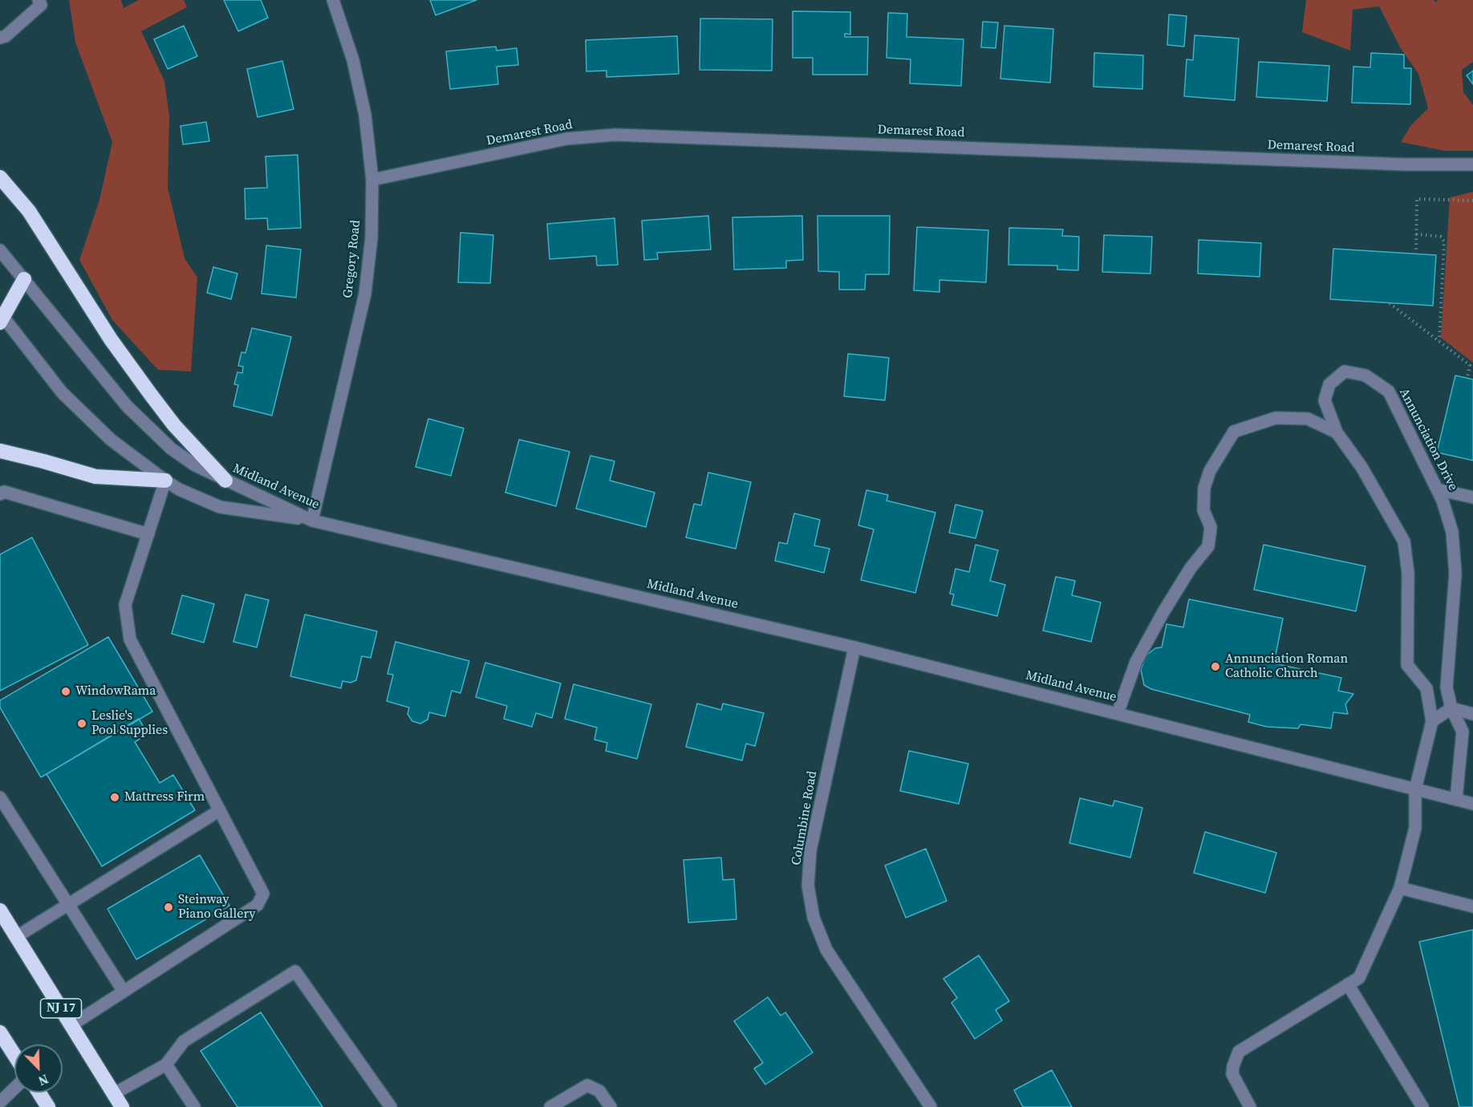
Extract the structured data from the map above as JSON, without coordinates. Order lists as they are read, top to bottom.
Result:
{
  "streets": {
    "highway": ["NJ 17"],
    "street": [
      "Demarest Road",
      "Gregory Road",
      "Annunciation Drive",
      "Midland Avenue",
      "Columbine Road"
    ]
  },
  "crossings": [
    ["Demarest Road", "Gregory Road"],
    ["Gregory Road", "Midland Avenue"],
    ["Annunciation Drive", "Midland Avenue"],
    ["Midland Avenue", "Columbine Road"]
  ],
  "places": [
    "Annunciation Roman Catholic Church",
    "WindowRama",
    "Leslie's Pool Supplies",
    "Mattress Firm",
    "Steinway Piano Gallery"
  ],
  "north": "bottom right"
}
